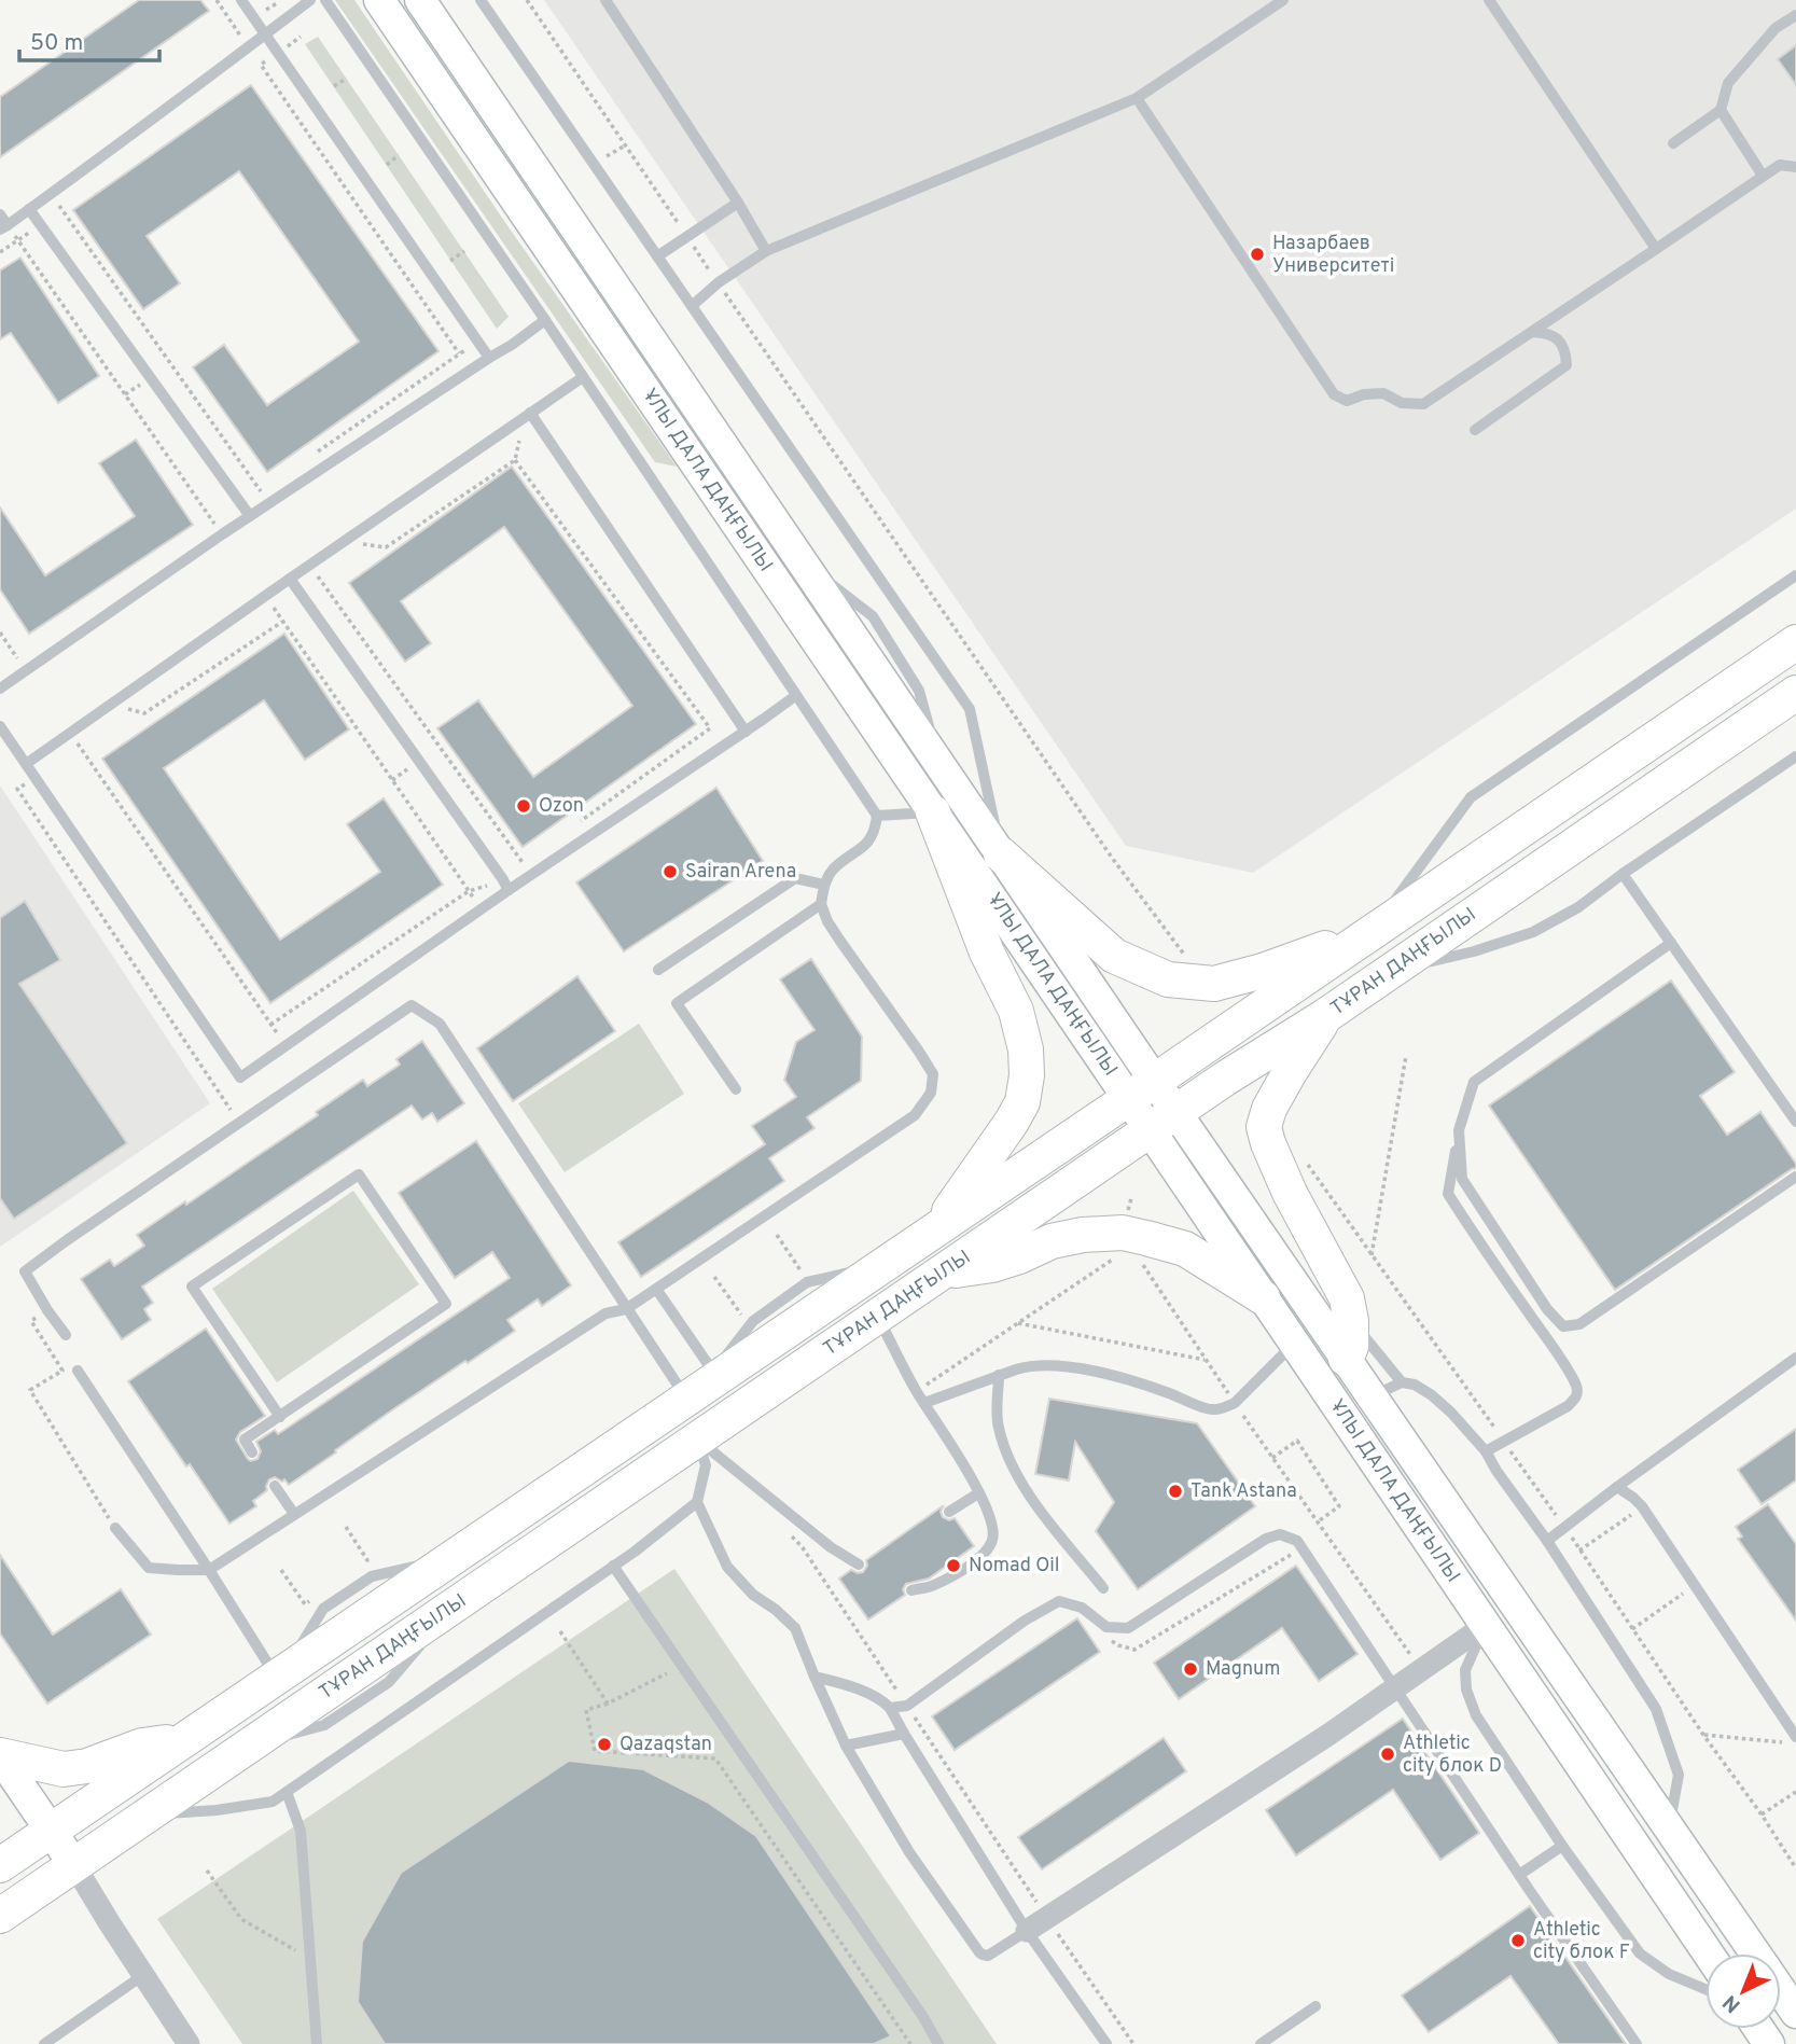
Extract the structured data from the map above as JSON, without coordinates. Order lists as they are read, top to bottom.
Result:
{
  "streets": {
    "main road": ["ҰЛЫ ДАЛА ДАҢҒЫЛЫ", "ТҰРАН ДАҢҒЫЛЫ"]
  },
  "crossings": [
    ["ҰЛЫ ДАЛА ДАҢҒЫЛЫ", "ТҰРАН ДАҢҒЫЛЫ"]
  ],
  "places": [
    "Назарбаев Университеті",
    "Ozon",
    "Sairan Arena",
    "Tank Astana",
    "Nomad Oil",
    "Magnum",
    "Qazaqstan",
    "Athletic city блок D",
    "Athletic city блок F"
  ],
  "scale_bar": "50 m",
  "north": "bottom left"
}
